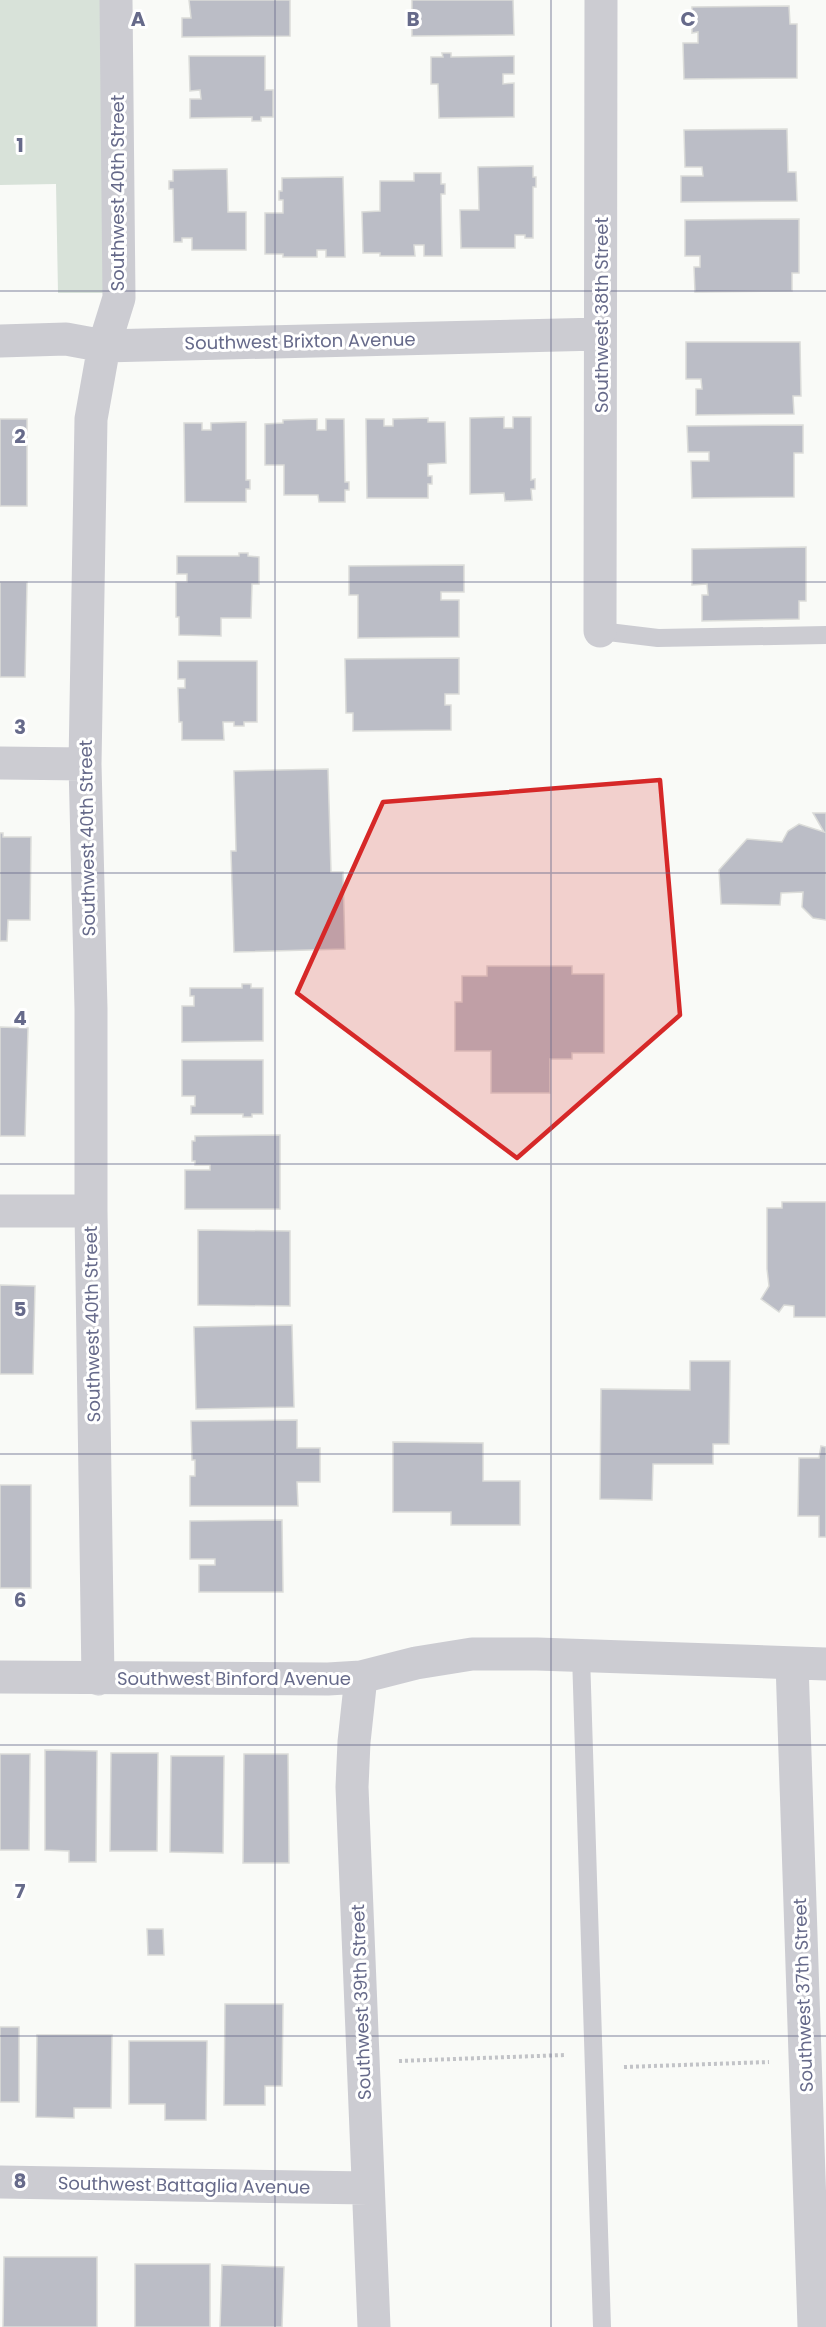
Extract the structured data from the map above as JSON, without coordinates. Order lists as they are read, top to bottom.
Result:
{
  "streets": {
    "street": [
      "Southwest 40th Street",
      "Southwest 38th Street",
      "Southwest Brixton Avenue",
      "Southwest Binford Avenue",
      "Southwest 37th Street",
      "Southwest 39th Street",
      "Southwest Battaglia Avenue"
    ]
  },
  "crossings": [
    ["Southwest 40th Street", "Southwest Brixton Avenue"],
    ["Southwest 40th Street", "Southwest Binford Avenue"],
    ["Southwest 38th Street", "Southwest Brixton Avenue"],
    ["Southwest Binford Avenue", "Southwest 37th Street"],
    ["Southwest Binford Avenue", "Southwest 39th Street"],
    ["Southwest 39th Street", "Southwest Battaglia Avenue"]
  ],
  "grid": {
    "columns": ["A", "B", "C"],
    "rows": [
      "1",
      "2",
      "3",
      "4",
      "5",
      "6",
      "7",
      "8"
    ]
  }
}
